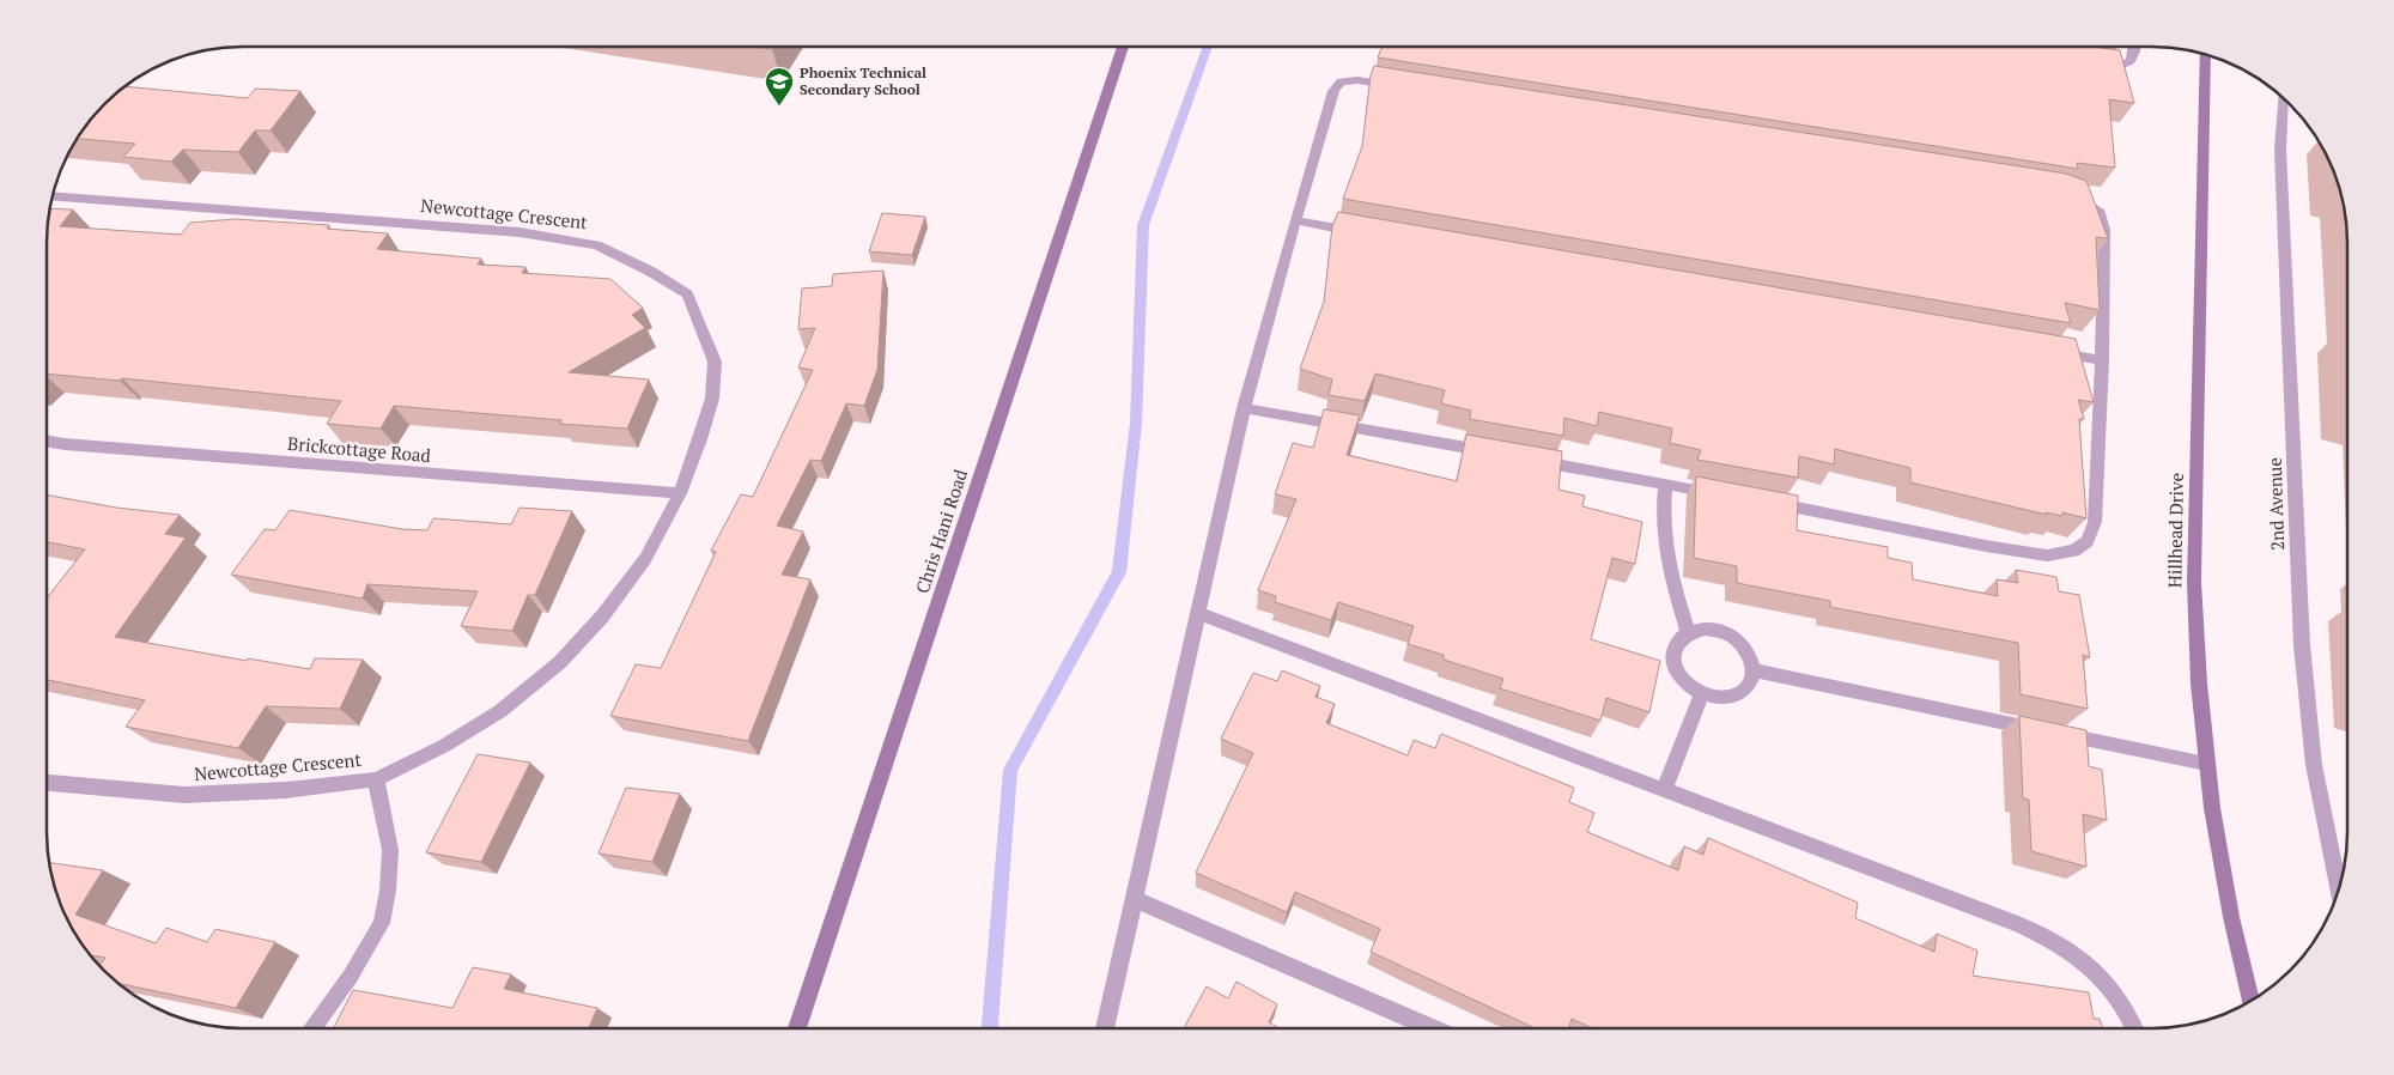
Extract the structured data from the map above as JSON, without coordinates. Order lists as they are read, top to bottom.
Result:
{
  "streets": {
    "street": [
      "Newcottage Crescent",
      "Brickcottage Road",
      "2nd Avenue",
      "Hillhead Drive",
      "Chris Hani Road"
    ]
  },
  "crossings": [
    ["Newcottage Crescent", "Brickcottage Road"]
  ],
  "places": {
    "school or university": ["Phoenix Technical Secondary School"]
  }
}
